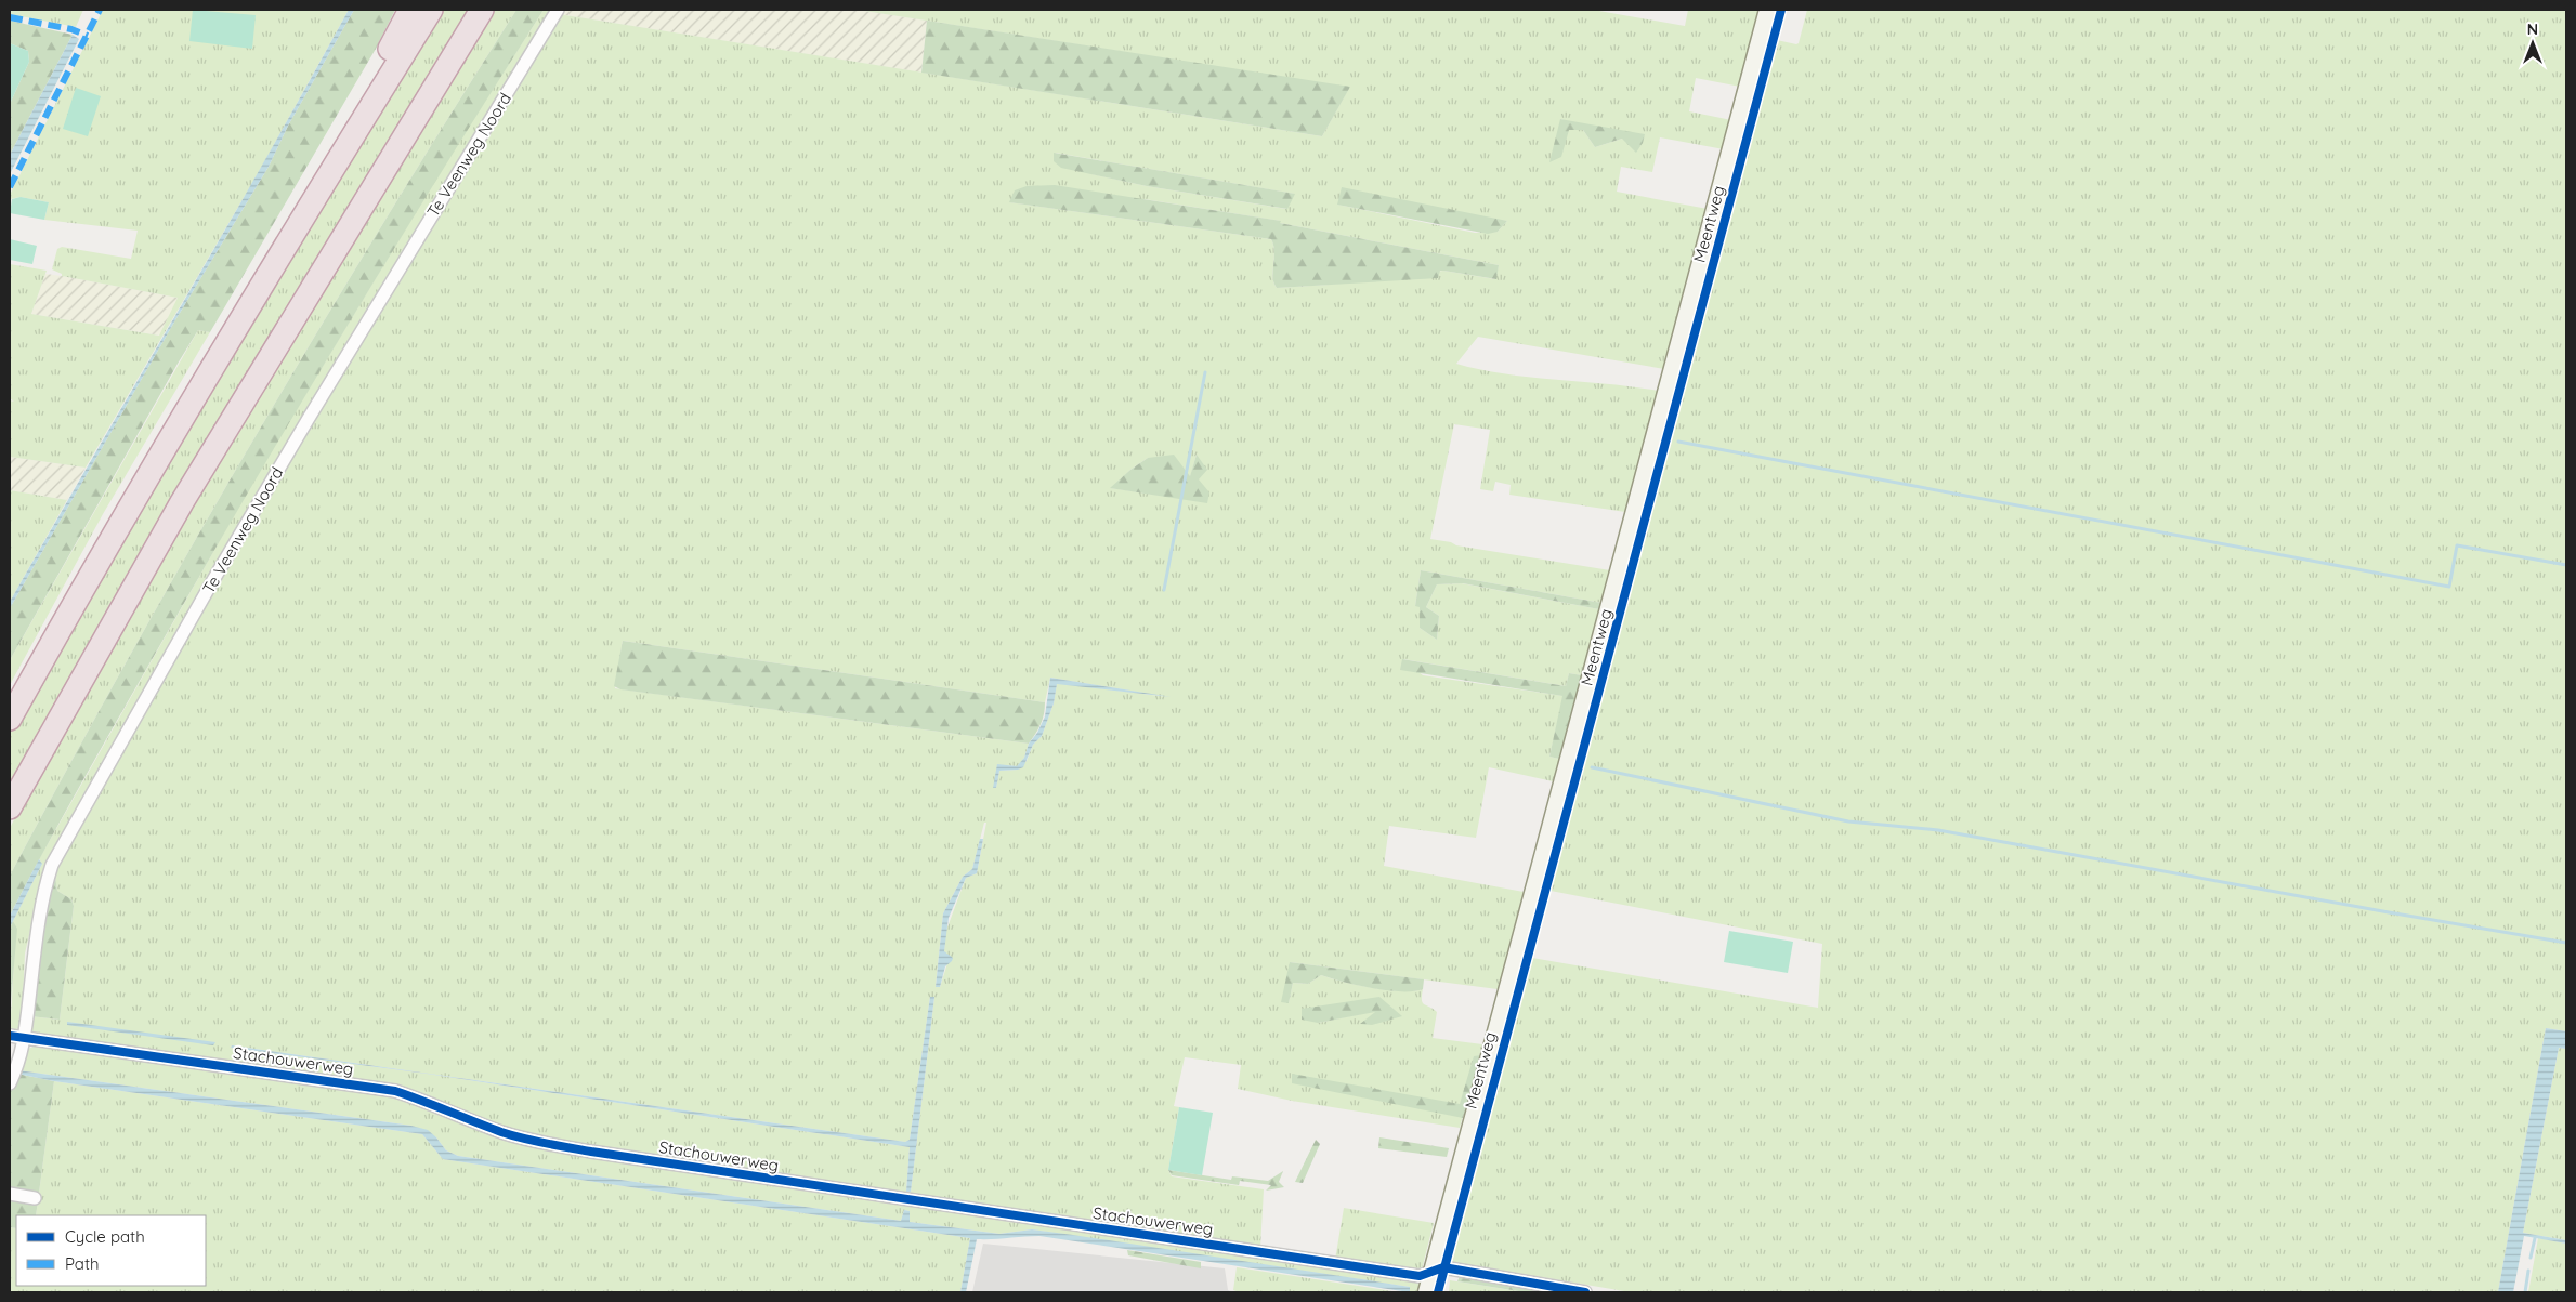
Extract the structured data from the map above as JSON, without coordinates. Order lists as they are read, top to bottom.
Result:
{
  "streets": {
    "street": ["Te Veenweg Noord", "Meentweg", "Stachouwerweg"]
  },
  "crossings": [
    ["Te Veenweg Noord", "Stachouwerweg"],
    ["Meentweg", "Stachouwerweg"]
  ],
  "legend": ["Cycle path", "Path"],
  "north": "top"
}
